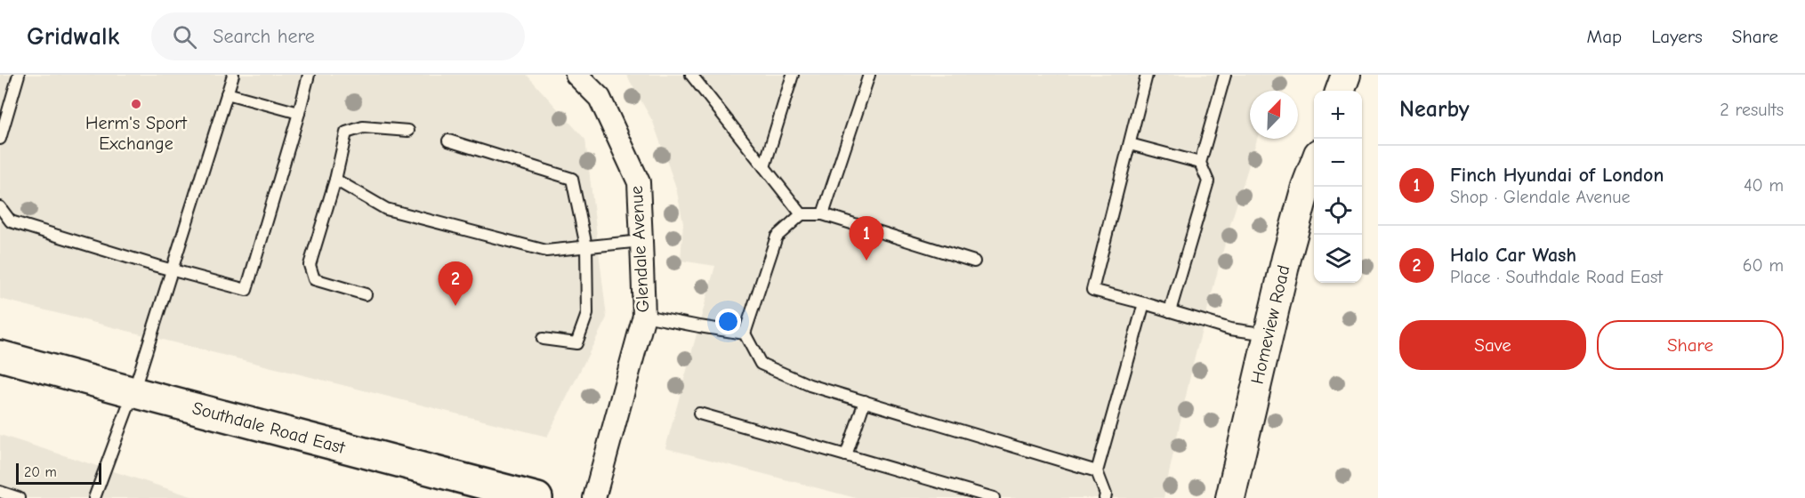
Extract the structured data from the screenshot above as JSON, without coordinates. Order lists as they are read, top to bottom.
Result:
{
  "streets": {
    "main road": ["Southdale Road East"],
    "street": ["Glendale Avenue", "Homeview Road"]
  },
  "places": ["Herm's Sport Exchange"],
  "scale_bar": "20 m",
  "north": "top right",
  "page": {
    "header": "Gridwalk",
    "search": "Search here",
    "nav": ["Map", "Layers", "Share"],
    "heading": ["Nearby", "2 results"],
    "map_buttons": ["+", "−"],
    "list": [
      {
        "mark": "1",
        "name": "Finch Hyundai of London",
        "note": "Shop · Glendale Avenue",
        "value": "40 m"
      },
      {
        "mark": "2",
        "name": "Halo Car Wash",
        "note": "Place · Southdale Road East",
        "value": "60 m"
      }
    ],
    "pins": ["1", "2"],
    "buttons": ["Save", "Share"],
    "scale": "20 m"
  }
}
